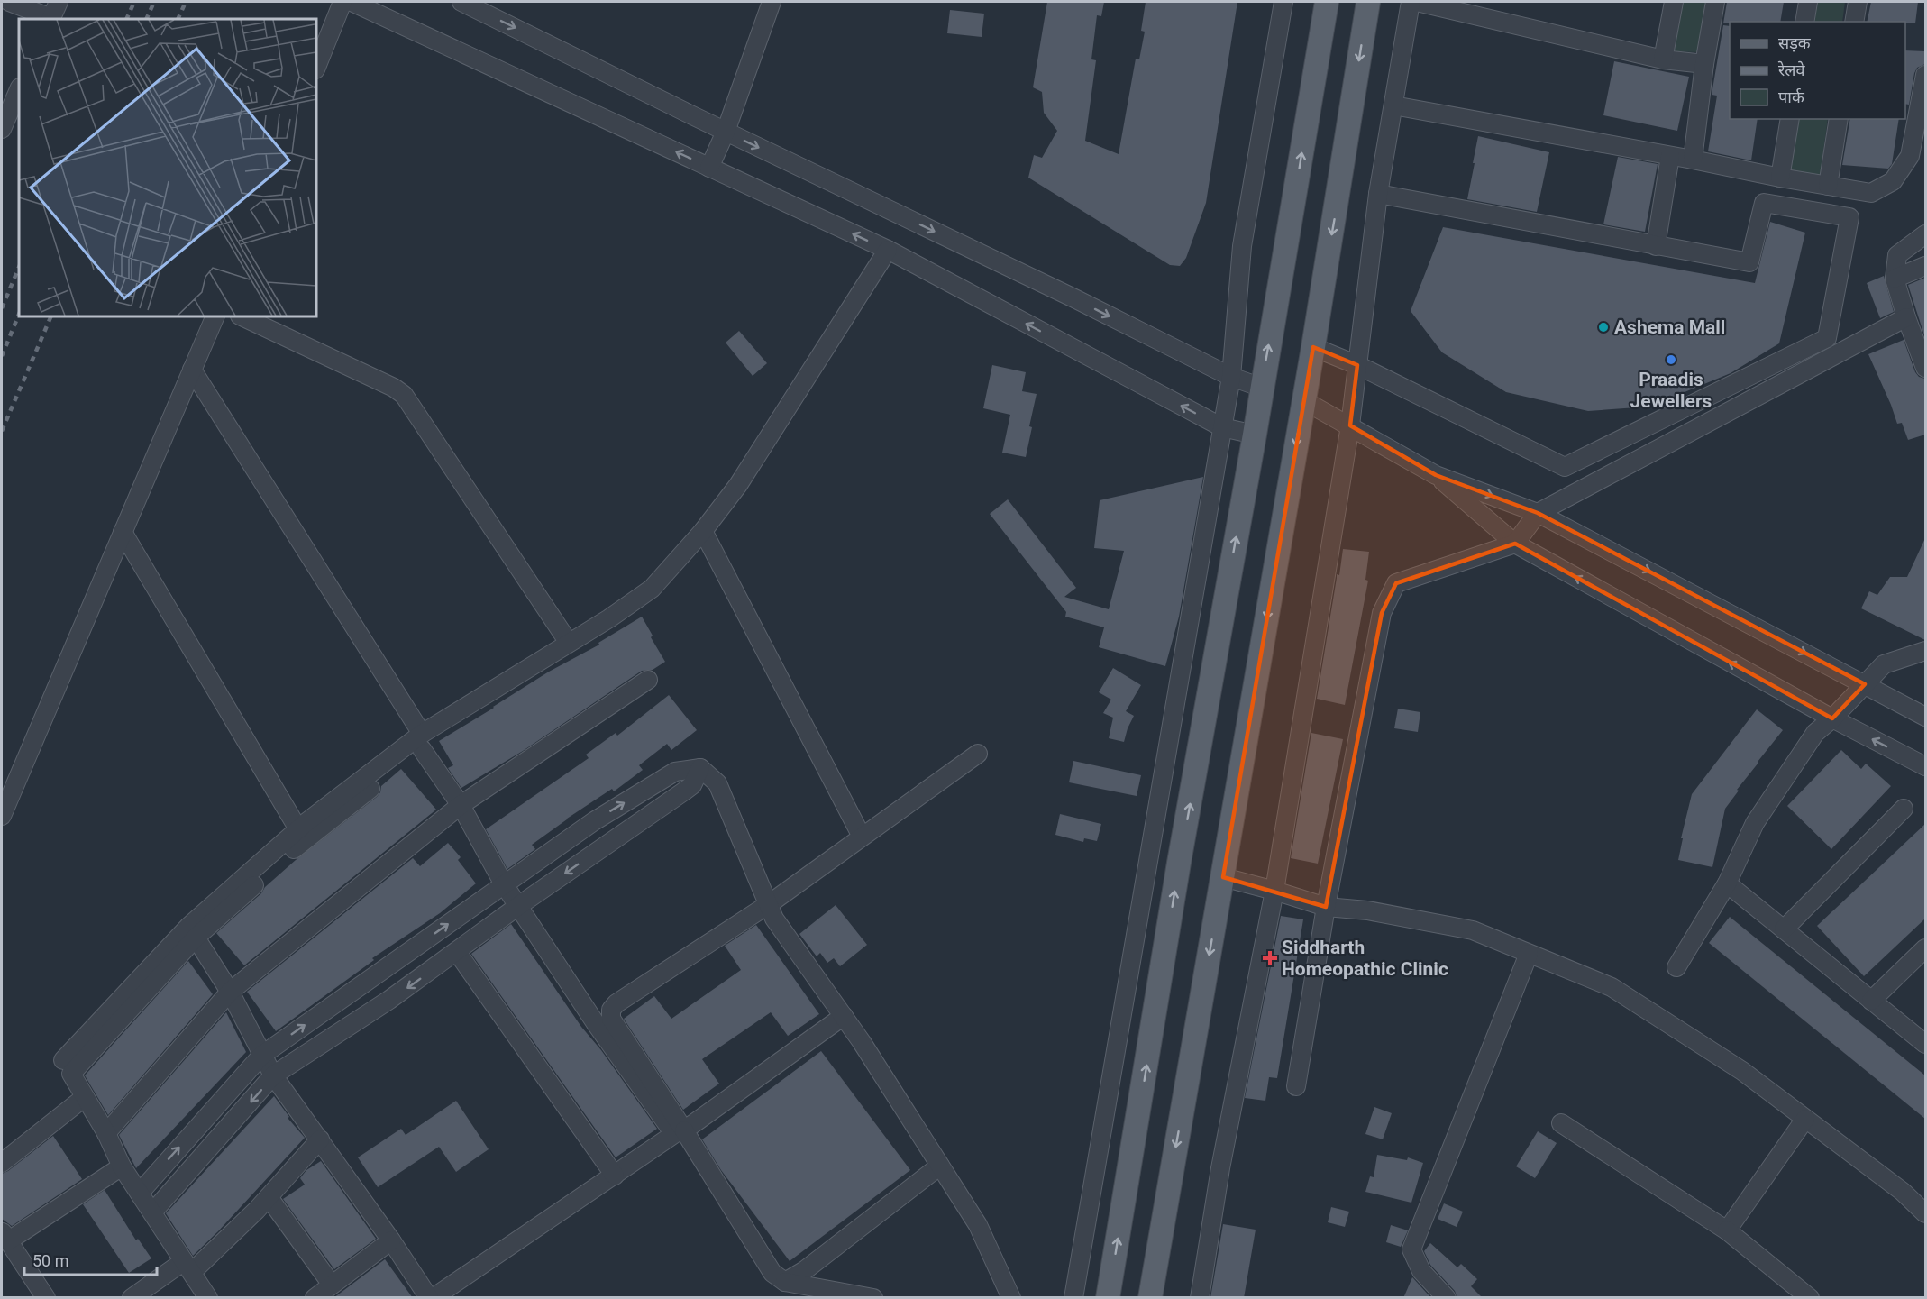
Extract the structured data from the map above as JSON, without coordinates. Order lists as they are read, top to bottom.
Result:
{
  "places": {
    "other": ["Ashema Mall", "Praadis Jewellers"],
    "health": ["Siddharth Homeopathic Clinic"]
  },
  "legend": ["सड़क", "रेलवे", "पार्क"],
  "scale_bar": "50 m"
}
